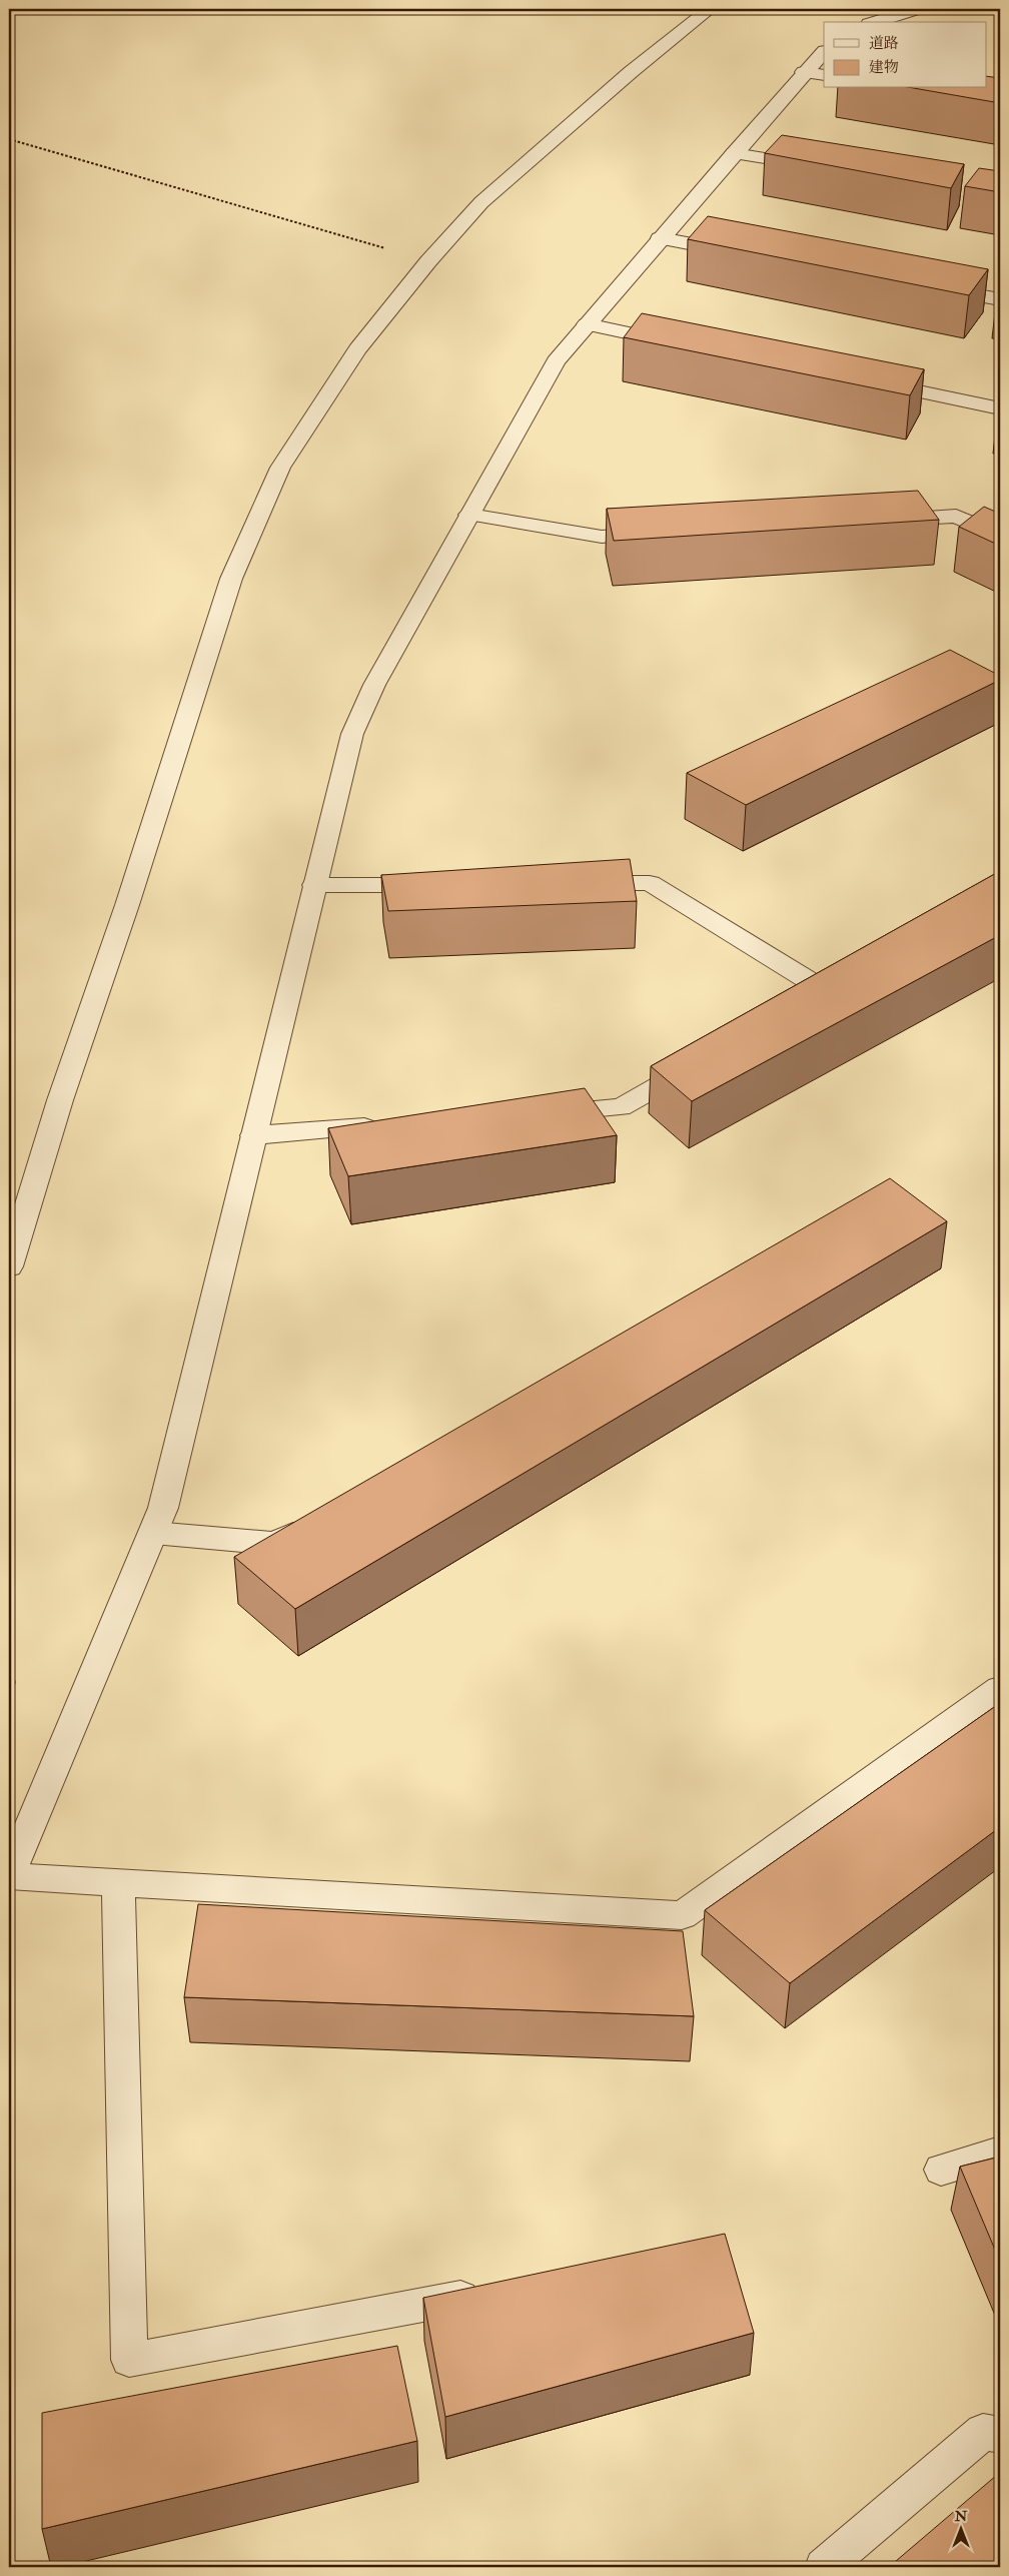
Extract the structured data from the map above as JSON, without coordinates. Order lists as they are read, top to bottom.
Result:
{
  "legend": ["道路", "建物"],
  "north": "top"
}
